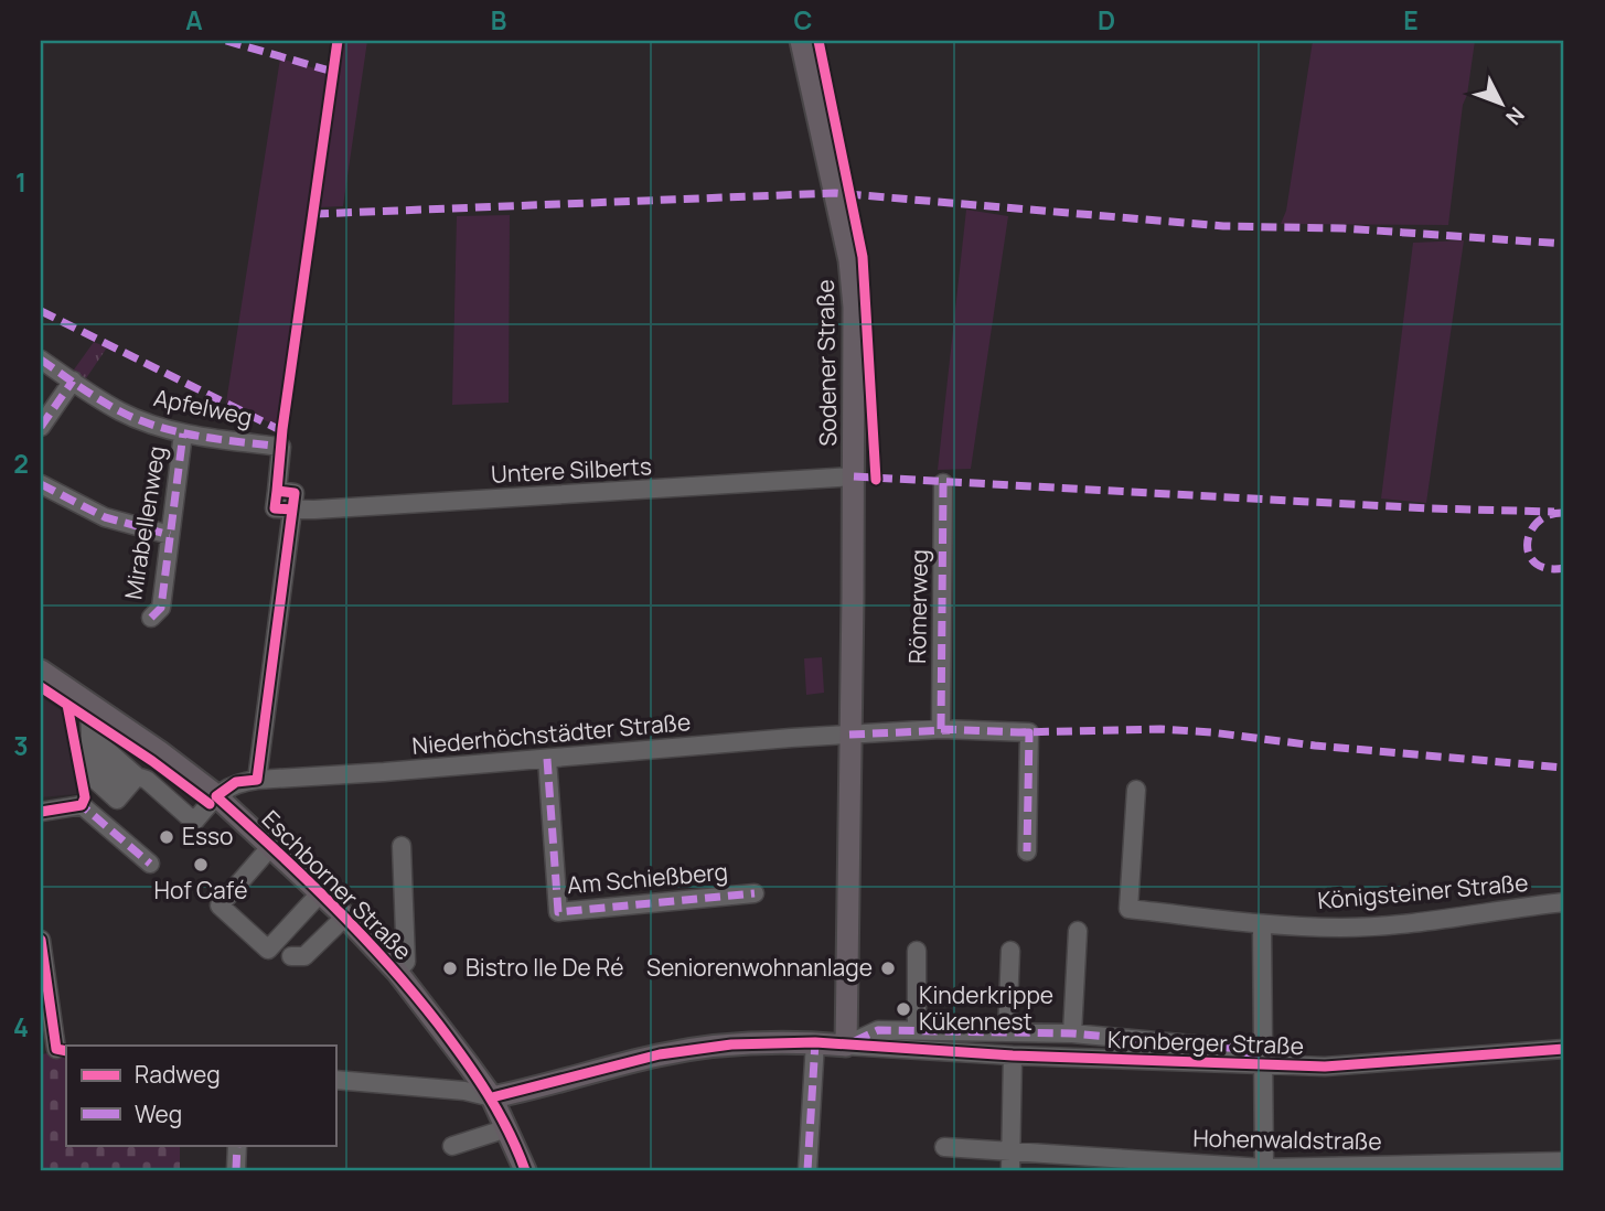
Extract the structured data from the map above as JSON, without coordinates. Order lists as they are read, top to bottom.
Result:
{
  "streets": {
    "main road": ["Sodener Straße", "Eschborner Straße"],
    "street": [
      "Apfelweg",
      "Untere Silberts",
      "Mirabellenweg",
      "Römerweg",
      "Niederhöchstädter Straße",
      "Am Schießberg",
      "Königsteiner Straße",
      "Kronberger Straße",
      "Hohenwaldstraße"
    ]
  },
  "crossings": [
    ["Sodener Straße", "Untere Silberts"],
    ["Sodener Straße", "Niederhöchstädter Straße"],
    ["Sodener Straße", "Kronberger Straße"],
    ["Apfelweg", "Untere Silberts"],
    ["Apfelweg", "Mirabellenweg"],
    ["Römerweg", "Niederhöchstädter Straße"],
    ["Niederhöchstädter Straße", "Am Schießberg"],
    ["Niederhöchstädter Straße", "Eschborner Straße"],
    ["Königsteiner Straße", "Kronberger Straße"]
  ],
  "places": [
    "Esso",
    "Hof Café",
    "Bistro Ile De Ré",
    "Seniorenwohnanlage",
    "Kinderkrippe Kükennest"
  ],
  "legend": ["Radweg", "Weg"],
  "north": "bottom right",
  "grid": {
    "columns": [
      "A",
      "B",
      "C",
      "D",
      "E"
    ],
    "rows": [
      "1",
      "2",
      "3",
      "4"
    ]
  }
}
